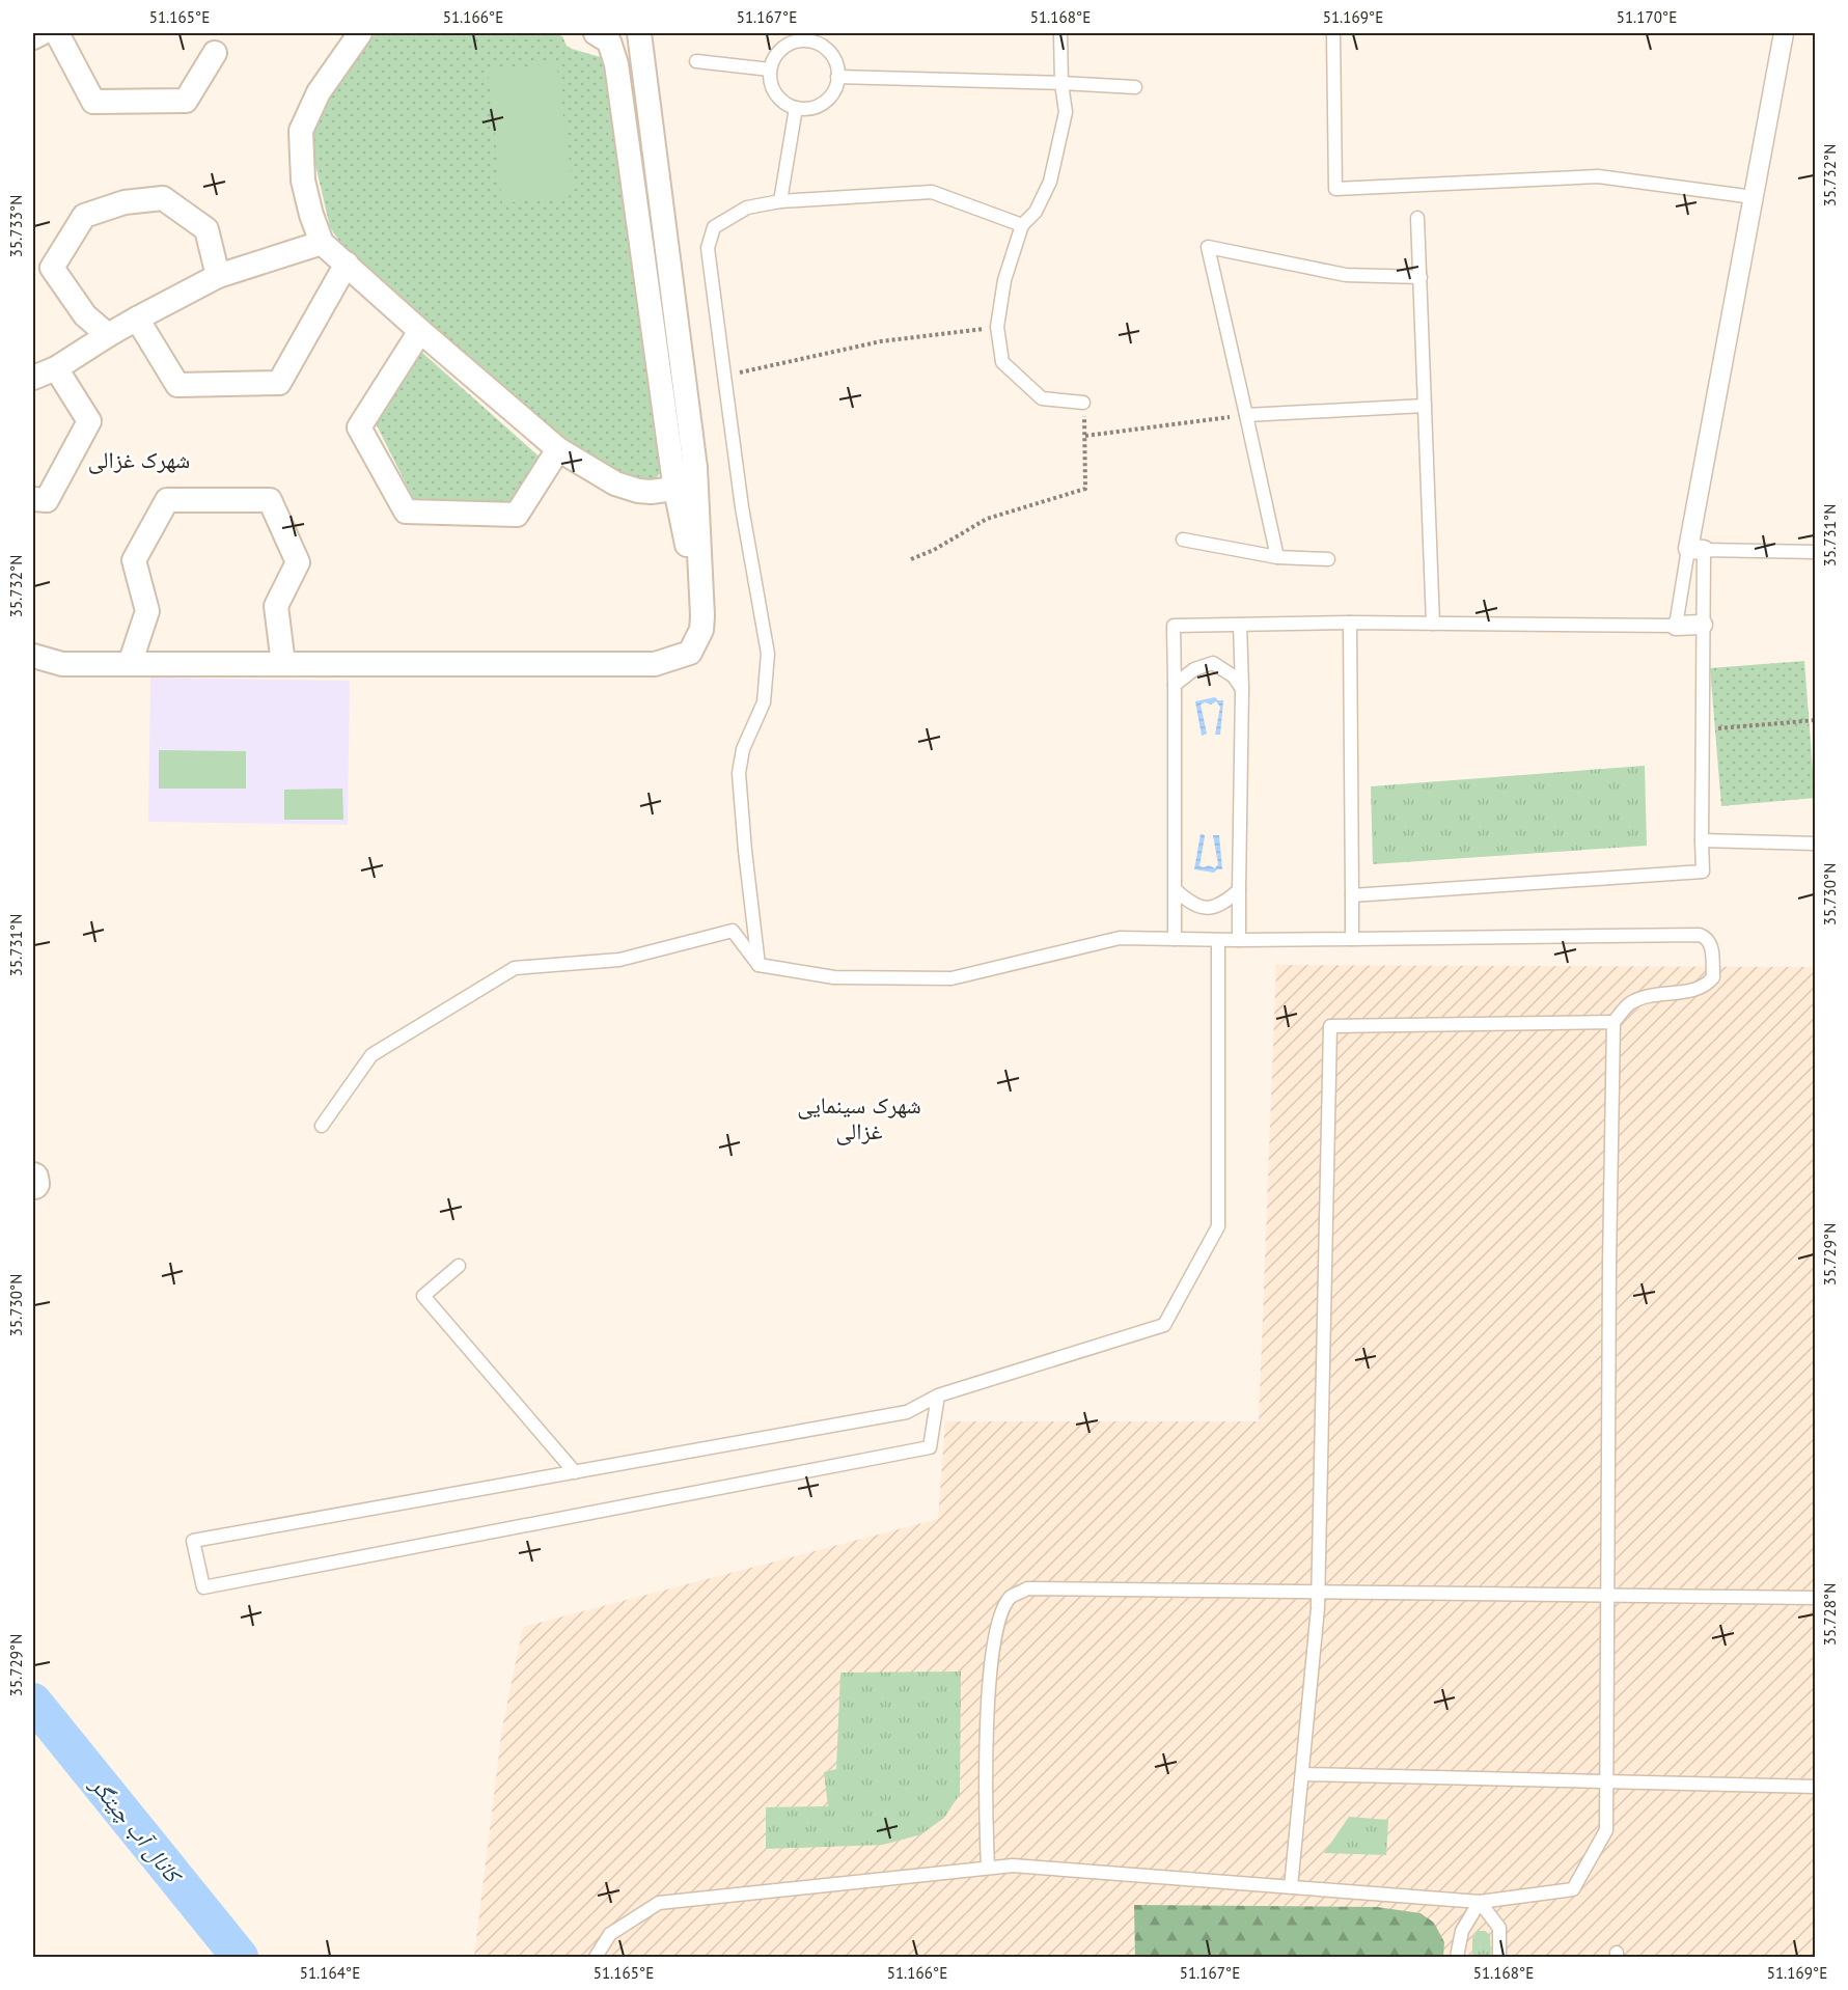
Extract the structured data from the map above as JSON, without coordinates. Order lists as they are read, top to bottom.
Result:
{
  "districts": ["شهرک غزالی", "شهرک سینمایی غزالی"],
  "water": ["کانال آب چیتگر"],
  "coordinates": [
    "51.165°E",
    "51.166°E",
    "51.167°E",
    "51.168°E",
    "51.169°E",
    "51.170°E",
    "35.732°N",
    "35.733°N",
    "35.731°N",
    "35.730°N",
    "35.729°N",
    "35.728°N",
    "51.164°E"
  ]
}
